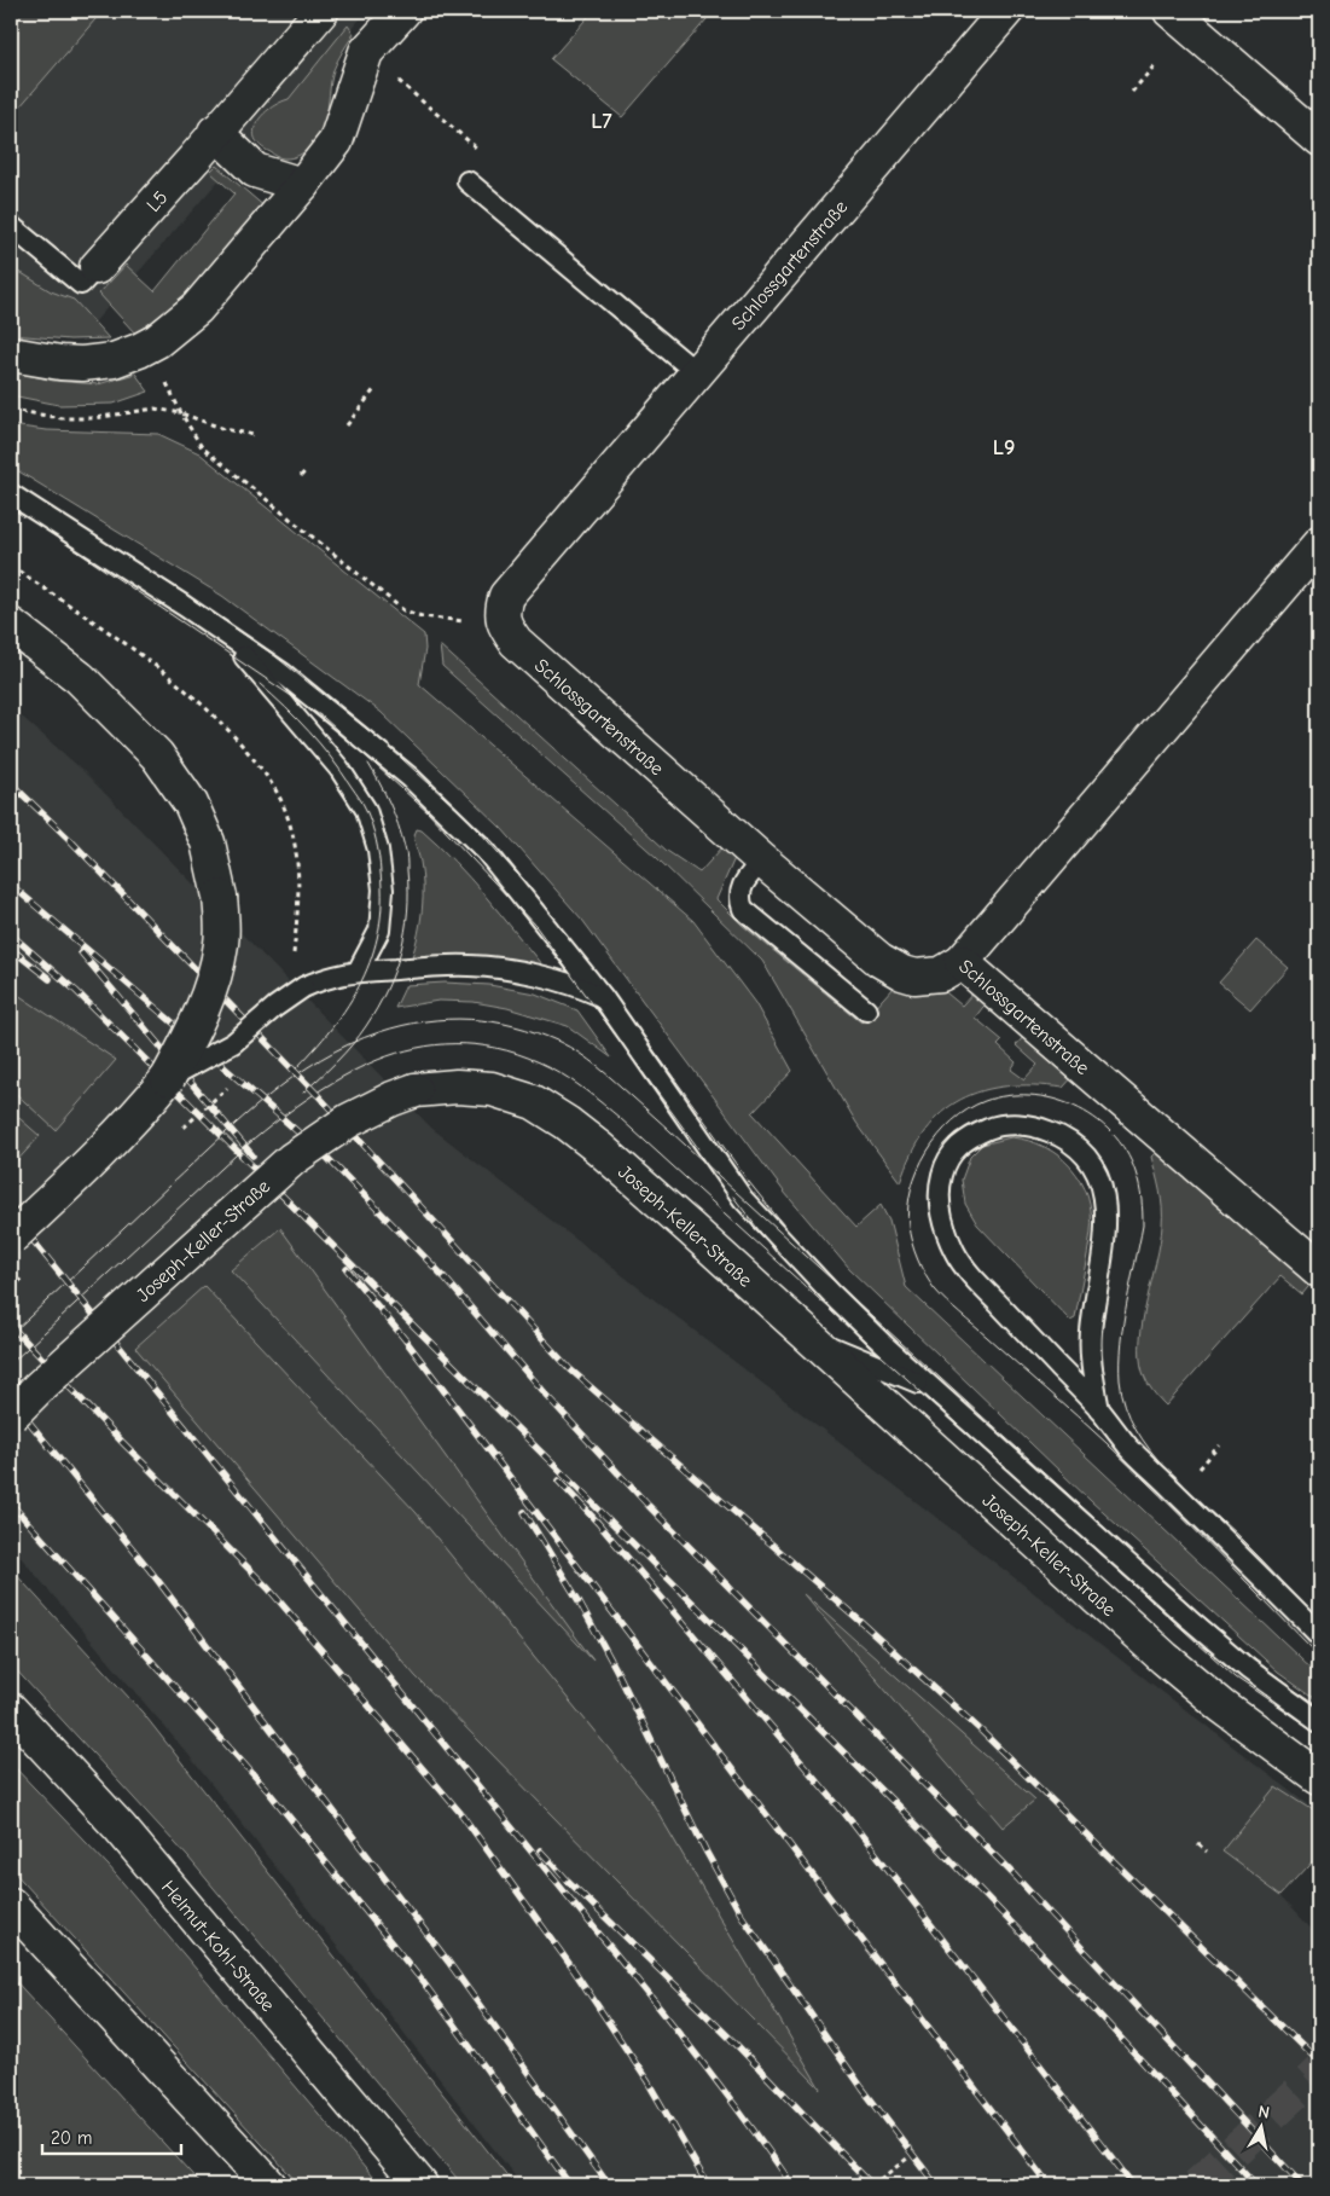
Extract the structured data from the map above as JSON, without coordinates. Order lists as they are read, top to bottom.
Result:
{
  "streets": {
    "main road": [
      "L5",
      "Schlossgartenstraße",
      "Joseph-Keller-Straße",
      "Helmut-Kohl-Straße"
    ]
  },
  "districts": ["L7", "L9"],
  "scale_bar": "20 m",
  "north": "top"
}
